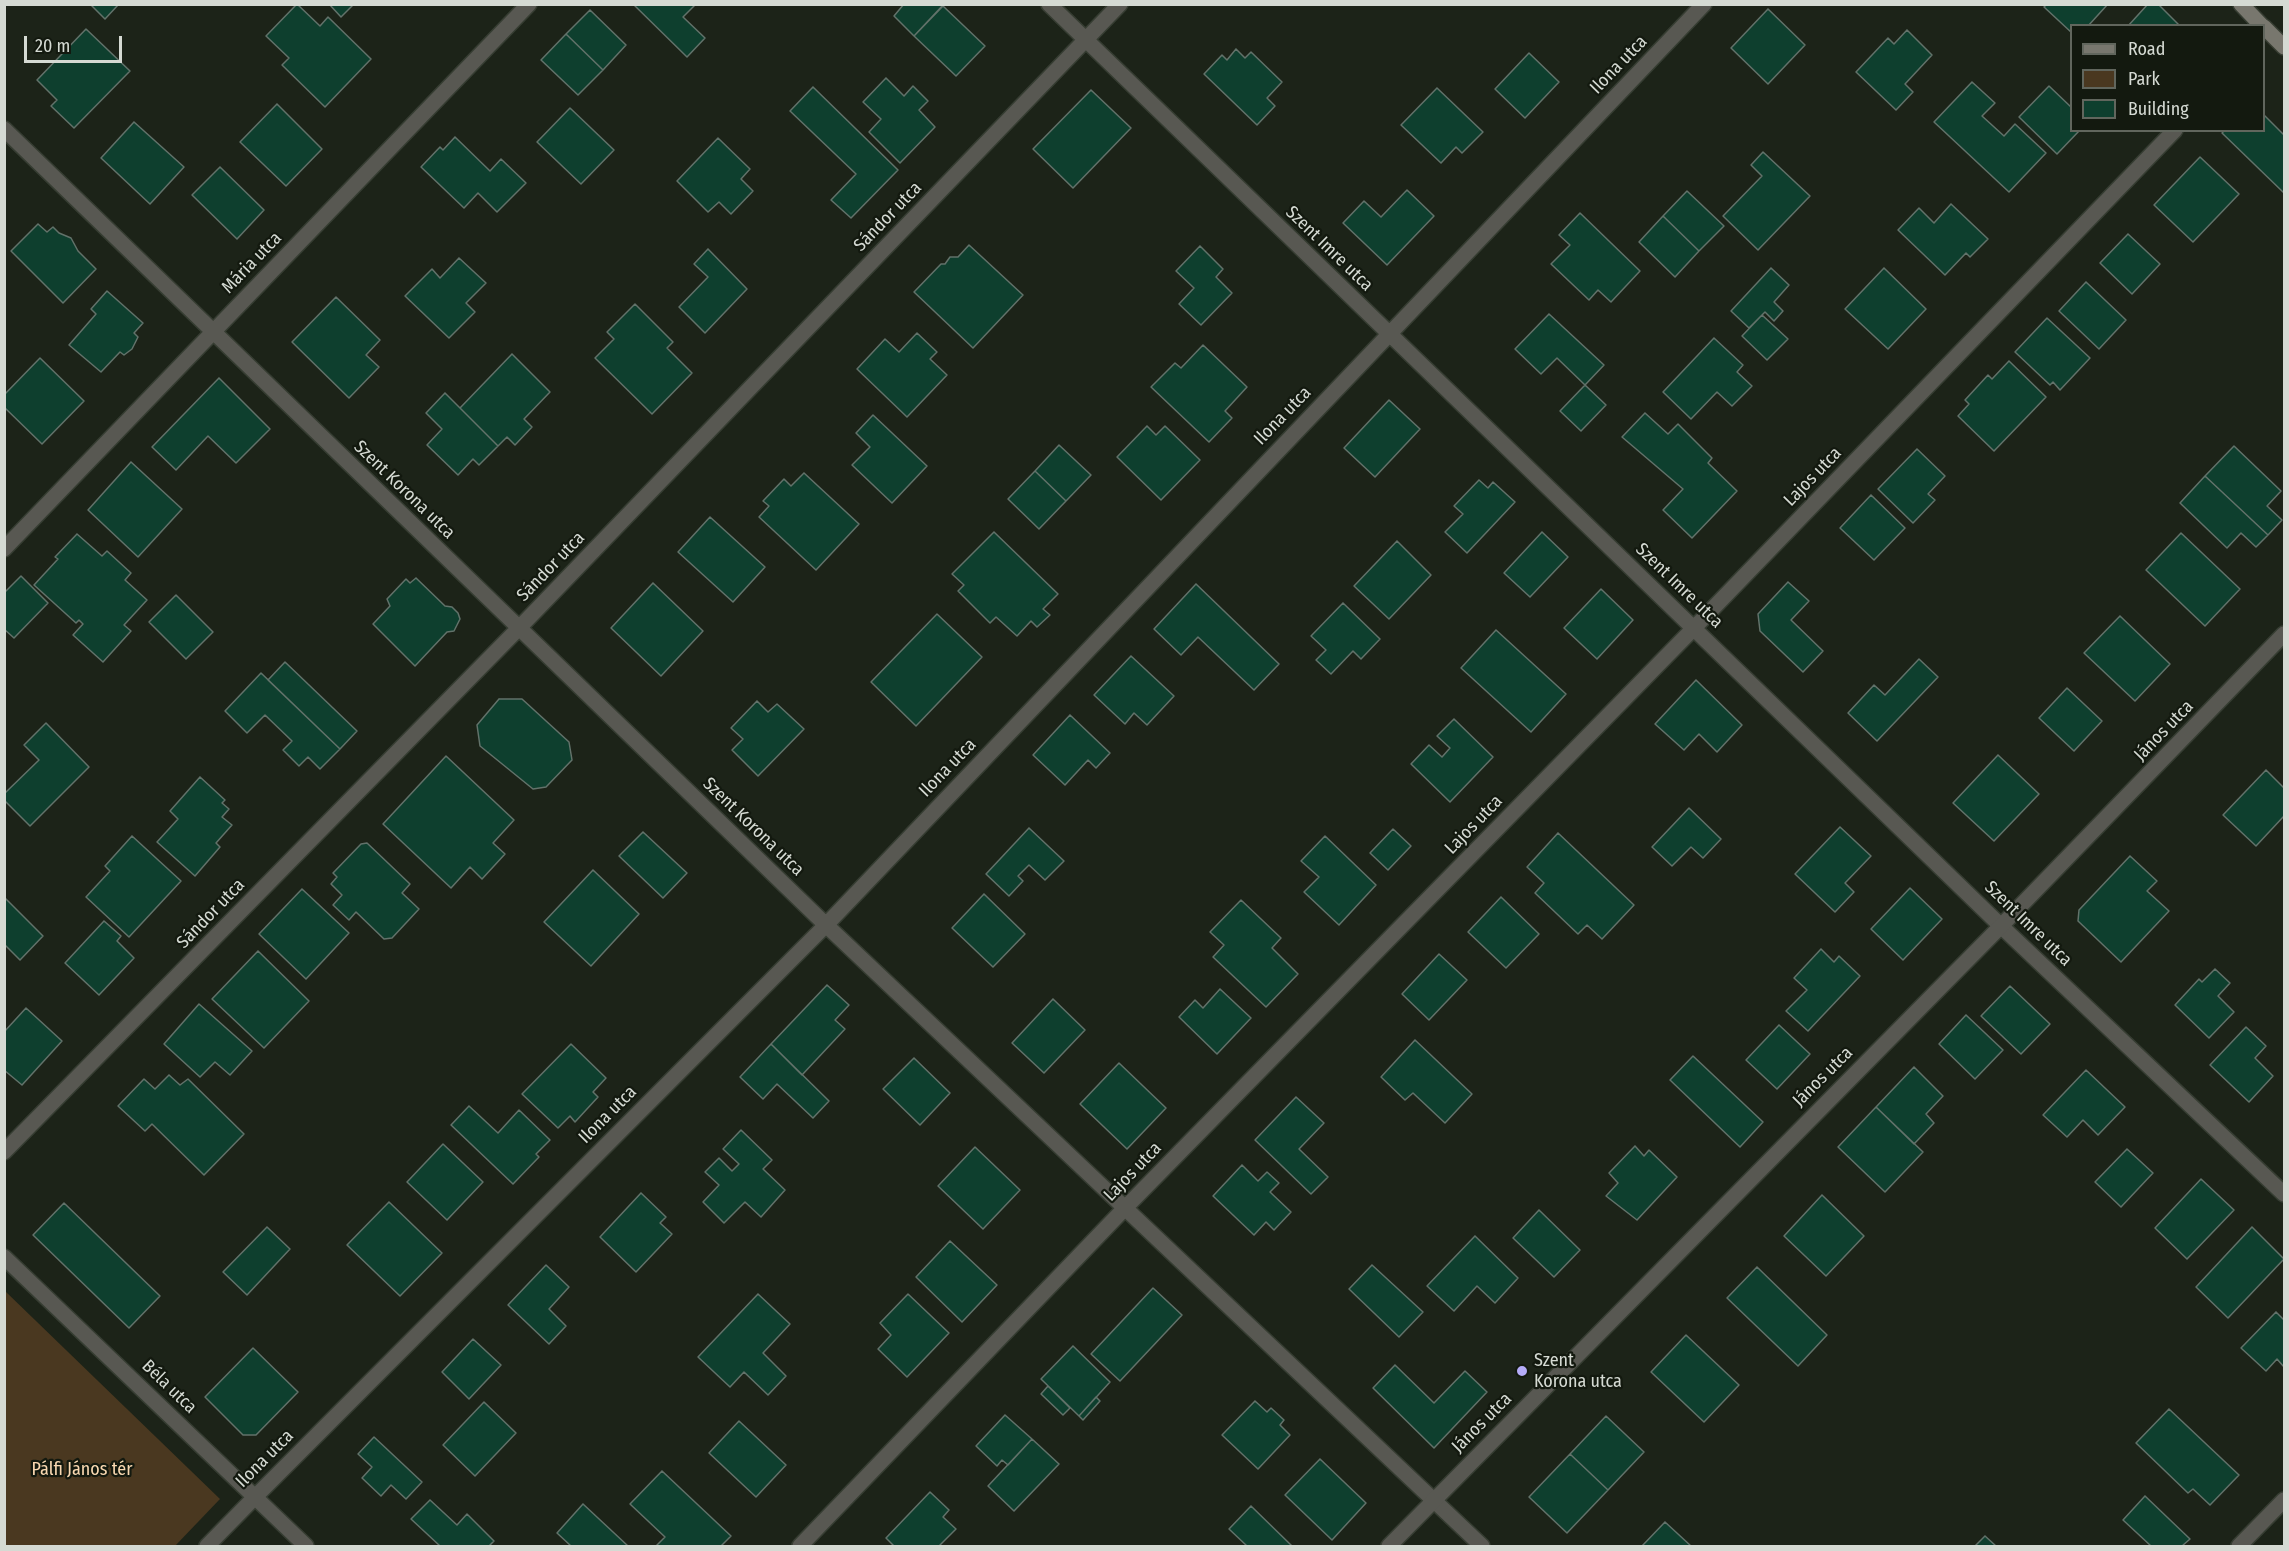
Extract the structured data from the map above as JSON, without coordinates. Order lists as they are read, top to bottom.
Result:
{
  "streets": {
    "street": [
      "Ilona utca",
      "Sándor utca",
      "Szent Imre utca",
      "Mária utca",
      "Lajos utca",
      "Szent Korona utca",
      "János utca",
      "Béla utca"
    ]
  },
  "crossings": [
    ["Ilona utca", "Szent Imre utca"],
    ["Ilona utca", "Szent Korona utca"],
    ["Ilona utca", "Béla utca"],
    ["Sándor utca", "Szent Imre utca"],
    ["Sándor utca", "Szent Korona utca"],
    ["Szent Imre utca", "Lajos utca"],
    ["Szent Imre utca", "János utca"],
    ["Mária utca", "Szent Korona utca"],
    ["Lajos utca", "Szent Korona utca"],
    ["Szent Korona utca", "János utca"]
  ],
  "parks": ["Pálfi János tér"],
  "places": ["Szent Korona utca"],
  "legend": ["Road", "Park", "Building"],
  "scale_bar": "20 m"
}
